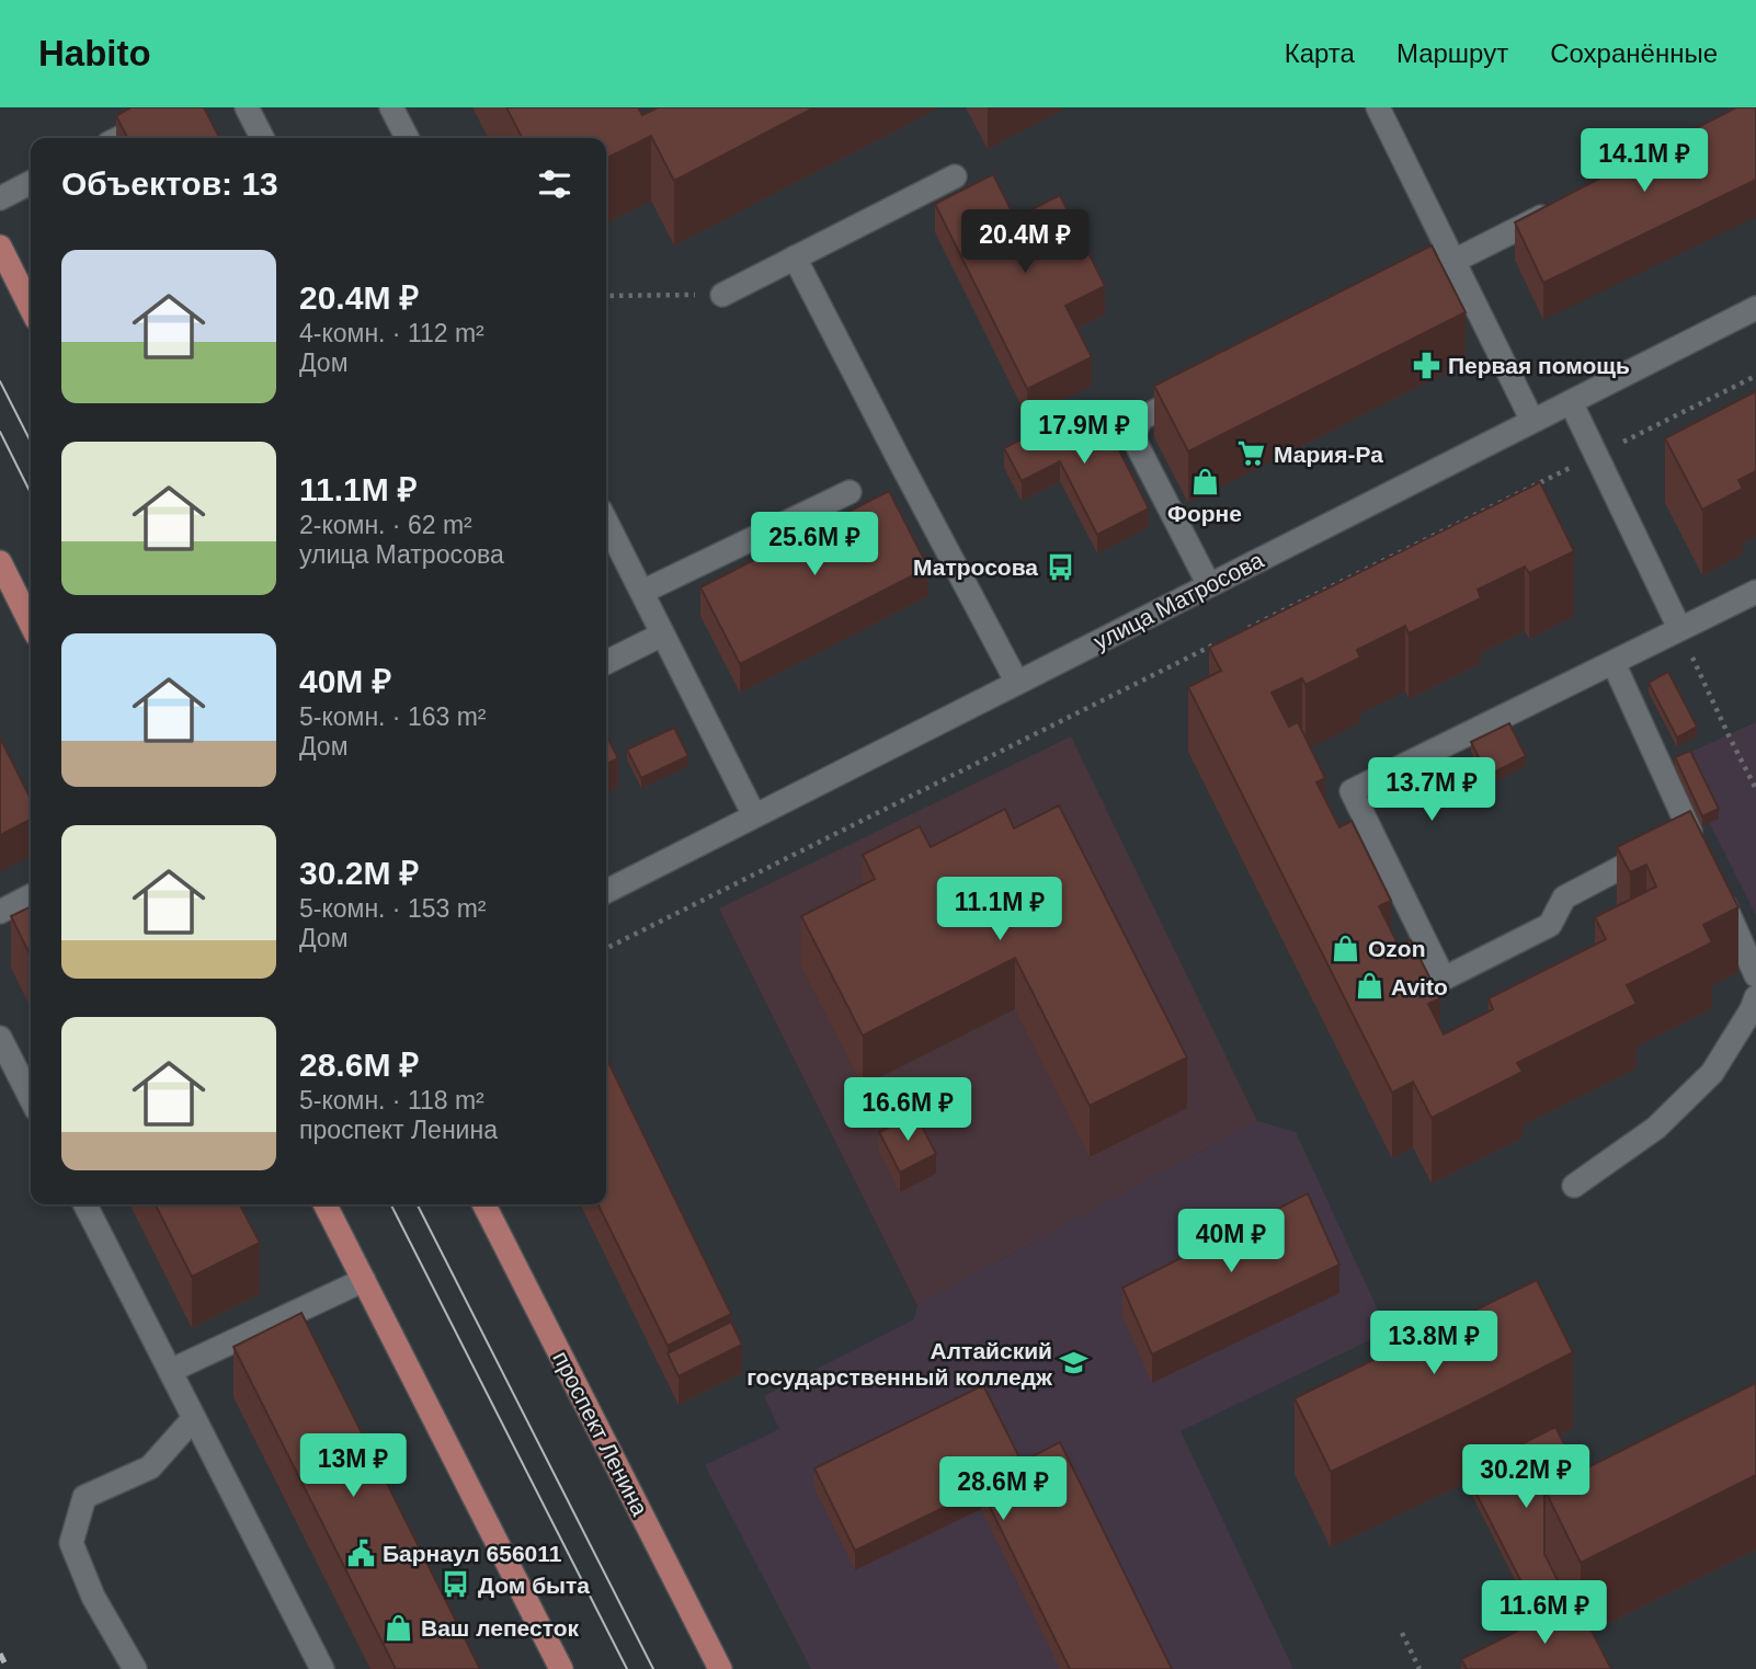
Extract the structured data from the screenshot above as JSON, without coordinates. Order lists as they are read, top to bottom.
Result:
{
  "streets": {
    "main road": ["проспект Ленина"],
    "street": ["улица Матросова"]
  },
  "places": {
    "pharmacy": ["Первая помощь"],
    "supermarket": ["Мария-Ра"],
    "shop": [
      "Форне",
      "Ozon",
      "Avito",
      "Ваш лепесток"
    ],
    "bus stop": ["Матросова", "Дом быта"],
    "school or university": ["Алтайский государственный колледж"],
    "public building": ["Барнаул 656011"]
  },
  "page": {
    "header": "Habito",
    "nav": ["Карта", "Маршрут", "Сохранённые"],
    "price": [
      "14.1M ₽",
      "20.4M ₽",
      "17.9M ₽",
      "25.6M ₽",
      "13.7M ₽",
      "11.1M ₽",
      "16.6M ₽",
      "40M ₽",
      "13.8M ₽",
      "13M ₽",
      "30.2M ₽",
      "28.6M ₽",
      "11.6M ₽"
    ],
    "heading": "Объектов: 13",
    "list": [
      {
        "name": "20.4M ₽",
        "note": "4-комн. · 112 m² · Дом"
      },
      {
        "name": "11.1M ₽",
        "note": "2-комн. · 62 m² · улица Матросова"
      },
      {
        "name": "40M ₽",
        "note": "5-комн. · 163 m² · Дом"
      },
      {
        "name": "30.2M ₽",
        "note": "5-комн. · 153 m² · Дом"
      },
      {
        "name": "28.6M ₽",
        "note": "5-комн. · 118 m² · проспект Ленина"
      }
    ]
  }
}
